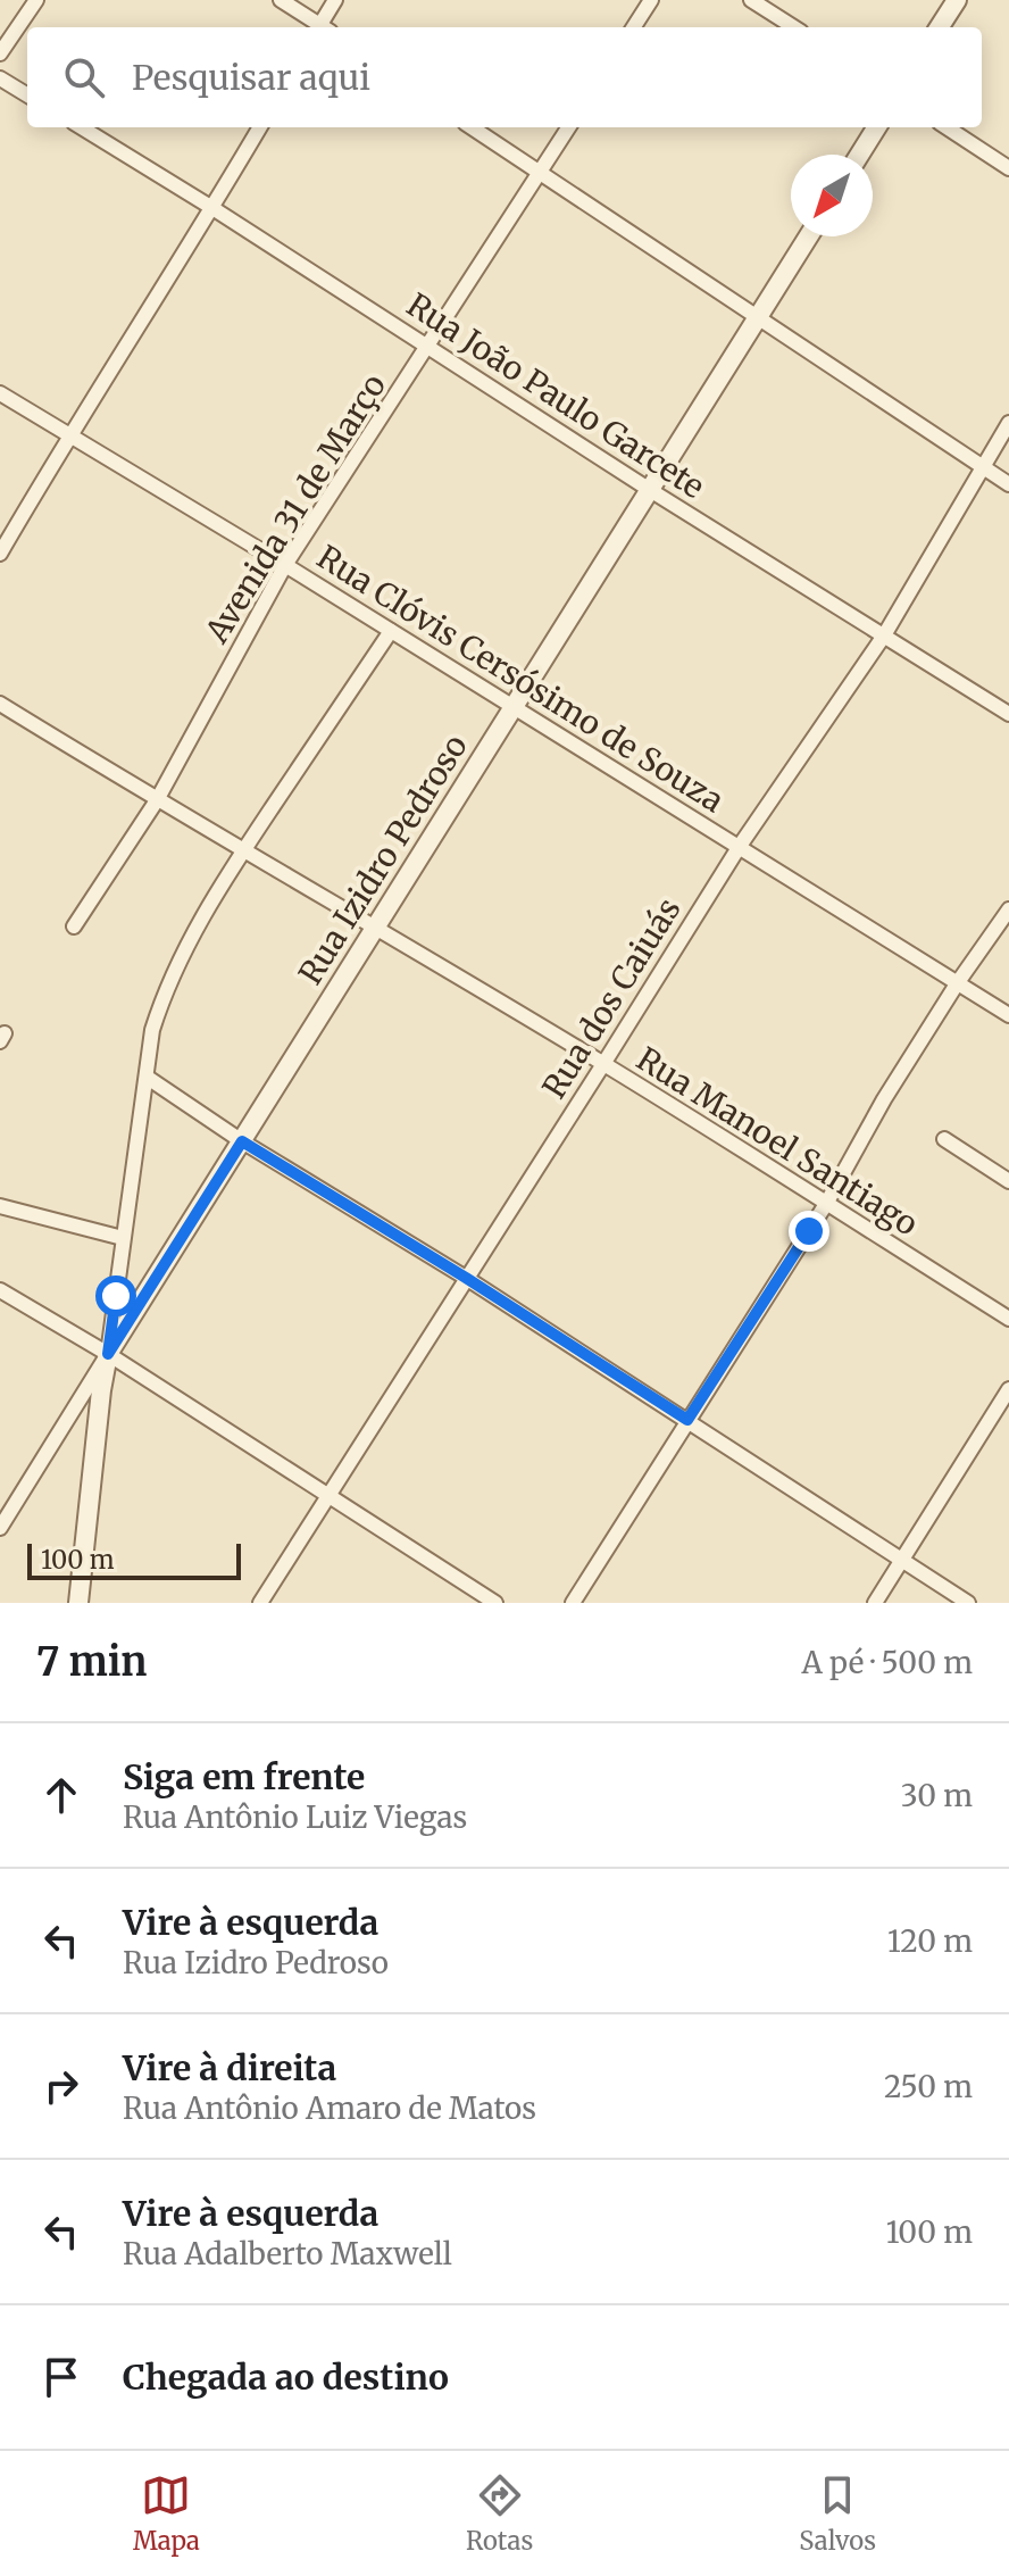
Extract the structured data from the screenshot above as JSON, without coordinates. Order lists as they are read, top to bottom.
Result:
{
  "streets": {
    "street": [
      "Rua João Paulo Garcete",
      "Avenida 31 de Março",
      "Rua Clóvis Cersósimo de Souza",
      "Rua Izidro Pedroso",
      "Rua dos Caiuás",
      "Rua Manoel Santiago"
    ]
  },
  "crossings": [
    ["Rua João Paulo Garcete", "Avenida 31 de Março"],
    ["Rua João Paulo Garcete", "Rua Izidro Pedroso"],
    ["Rua João Paulo Garcete", "Rua dos Caiuás"],
    ["Avenida 31 de Março", "Rua Clóvis Cersósimo de Souza"],
    ["Avenida 31 de Março", "Rua Manoel Santiago"],
    ["Rua Clóvis Cersósimo de Souza", "Rua Izidro Pedroso"],
    ["Rua Clóvis Cersósimo de Souza", "Rua dos Caiuás"],
    ["Rua Izidro Pedroso", "Rua Manoel Santiago"],
    ["Rua dos Caiuás", "Rua Manoel Santiago"]
  ],
  "scale_bar": "100 m",
  "north": "bottom left",
  "page": {
    "search": "Pesquisar aqui",
    "scale": "100 m",
    "heading": ["7 min", "A pé · 500 m"],
    "list": [
      ["Siga em frente", "Rua Antônio Luiz Viegas", "30 m"],
      ["Vire à esquerda", "Rua Izidro Pedroso", "120 m"],
      ["Vire à direita", "Rua Antônio Amaro de Matos", "250 m"],
      ["Vire à esquerda", "Rua Adalberto Maxwell", "100 m"],
      "Chegada ao destino"
    ],
    "nav": ["Mapa", "Rotas", "Salvos"]
  }
}
